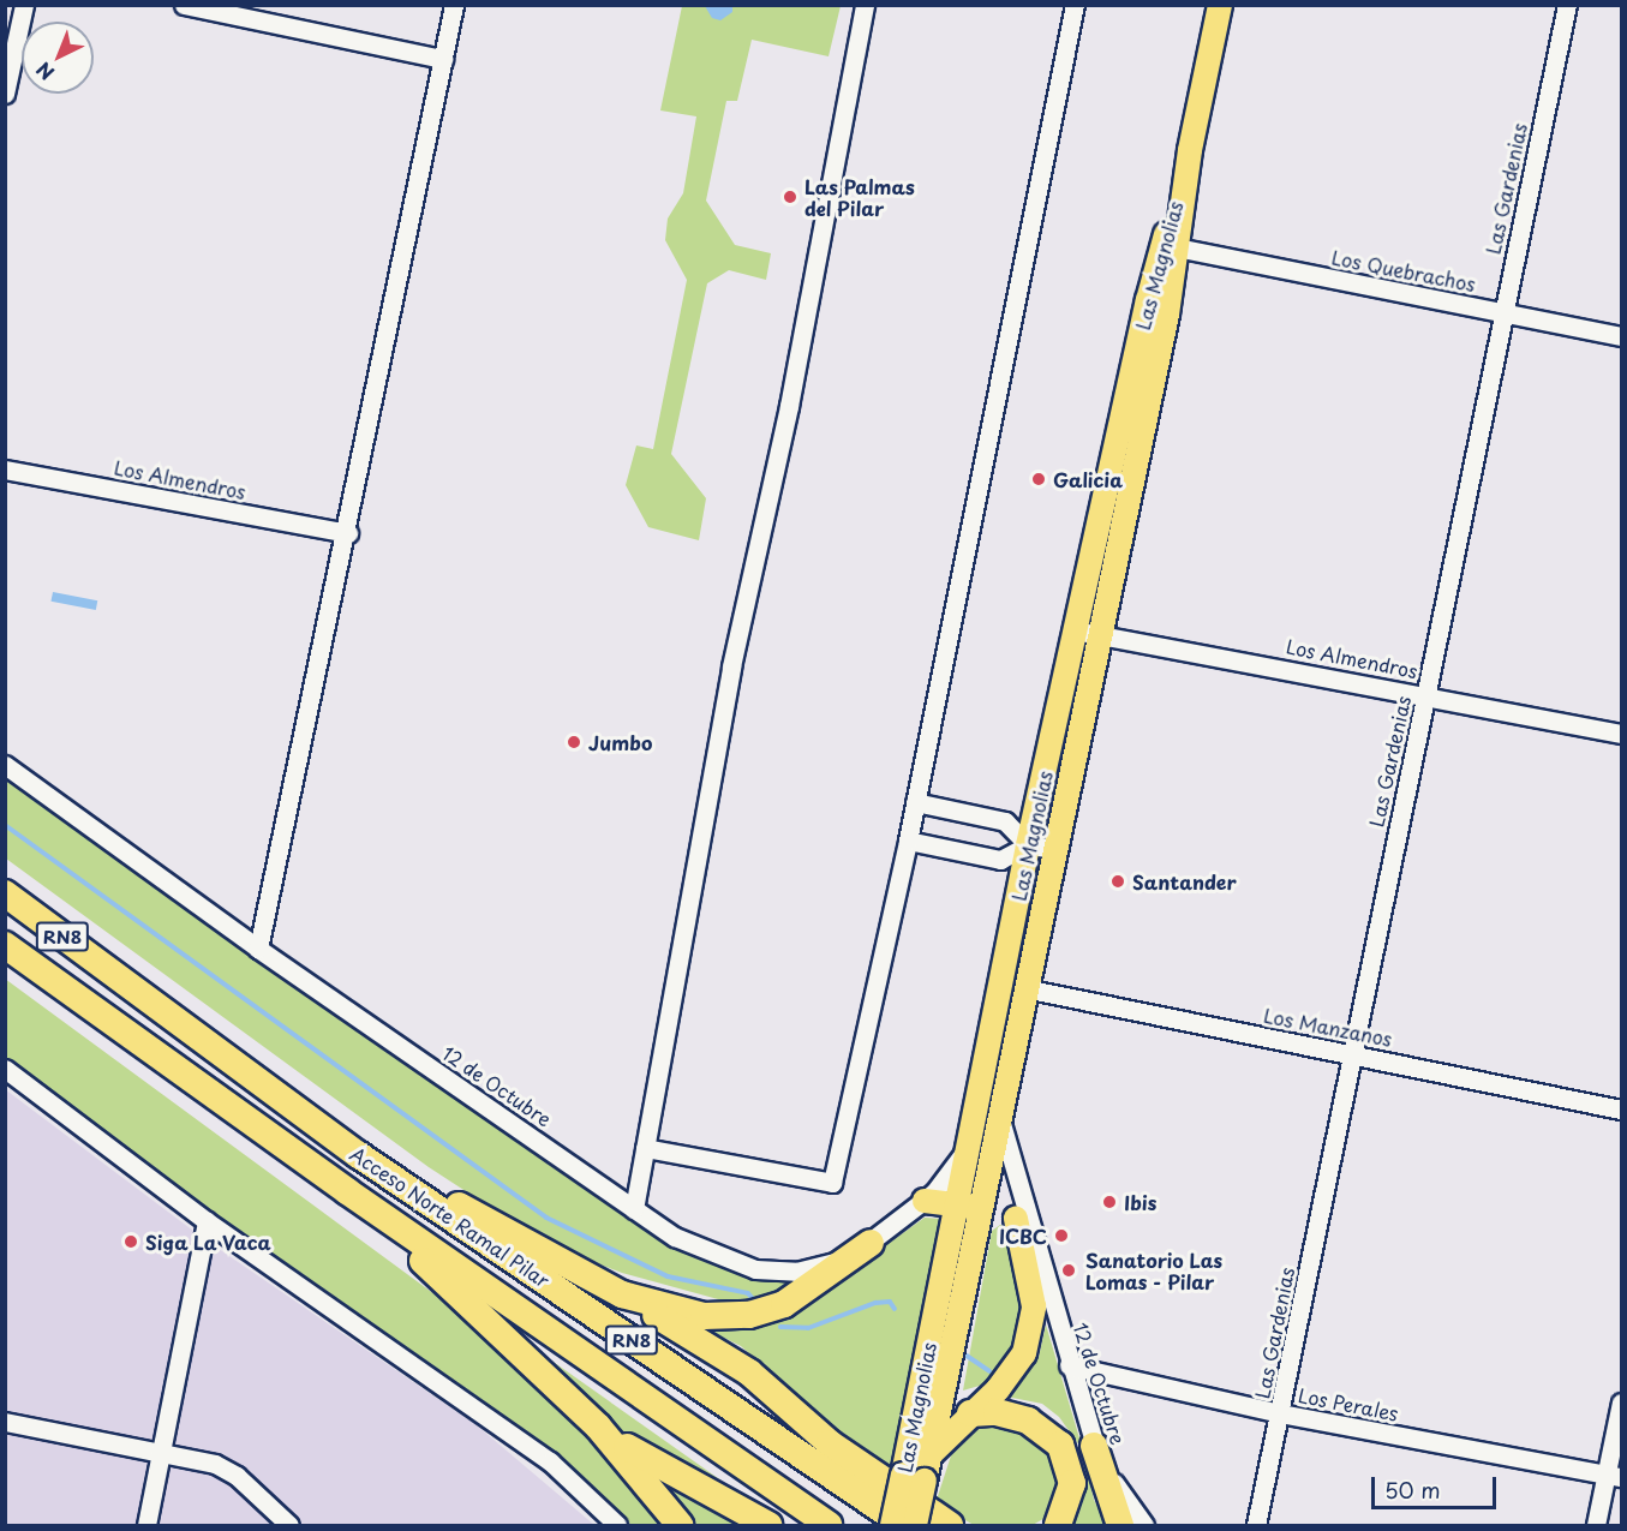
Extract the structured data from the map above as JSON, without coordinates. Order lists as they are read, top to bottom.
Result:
{
  "streets": {
    "highway": ["RN8", "Acceso Norte Ramal Pilar"],
    "main road": ["Las Magnolias"],
    "street": [
      "Las Gardenias",
      "Los Quebrachos",
      "Los Almendros",
      "Los Manzanos",
      "12 de Octubre",
      "Los Perales"
    ]
  },
  "crossings": [
    ["Las Gardenias", "Los Quebrachos"],
    ["Las Gardenias", "Los Almendros"],
    ["Las Gardenias", "Los Manzanos"],
    ["Las Gardenias", "Los Perales"],
    ["Las Magnolias", "Los Quebrachos"],
    ["Las Magnolias", "Los Almendros"],
    ["Las Magnolias", "Los Manzanos"],
    ["Las Magnolias", "12 de Octubre"],
    ["12 de Octubre", "Los Perales"]
  ],
  "places": [
    "Las Palmas del Pilar",
    "Galicia",
    "Jumbo",
    "Santander",
    "Ibis",
    "ICBC",
    "Siga La Vaca",
    "Sanatorio Las Lomas - Pilar"
  ],
  "scale_bar": "50 m",
  "north": "bottom left"
}
